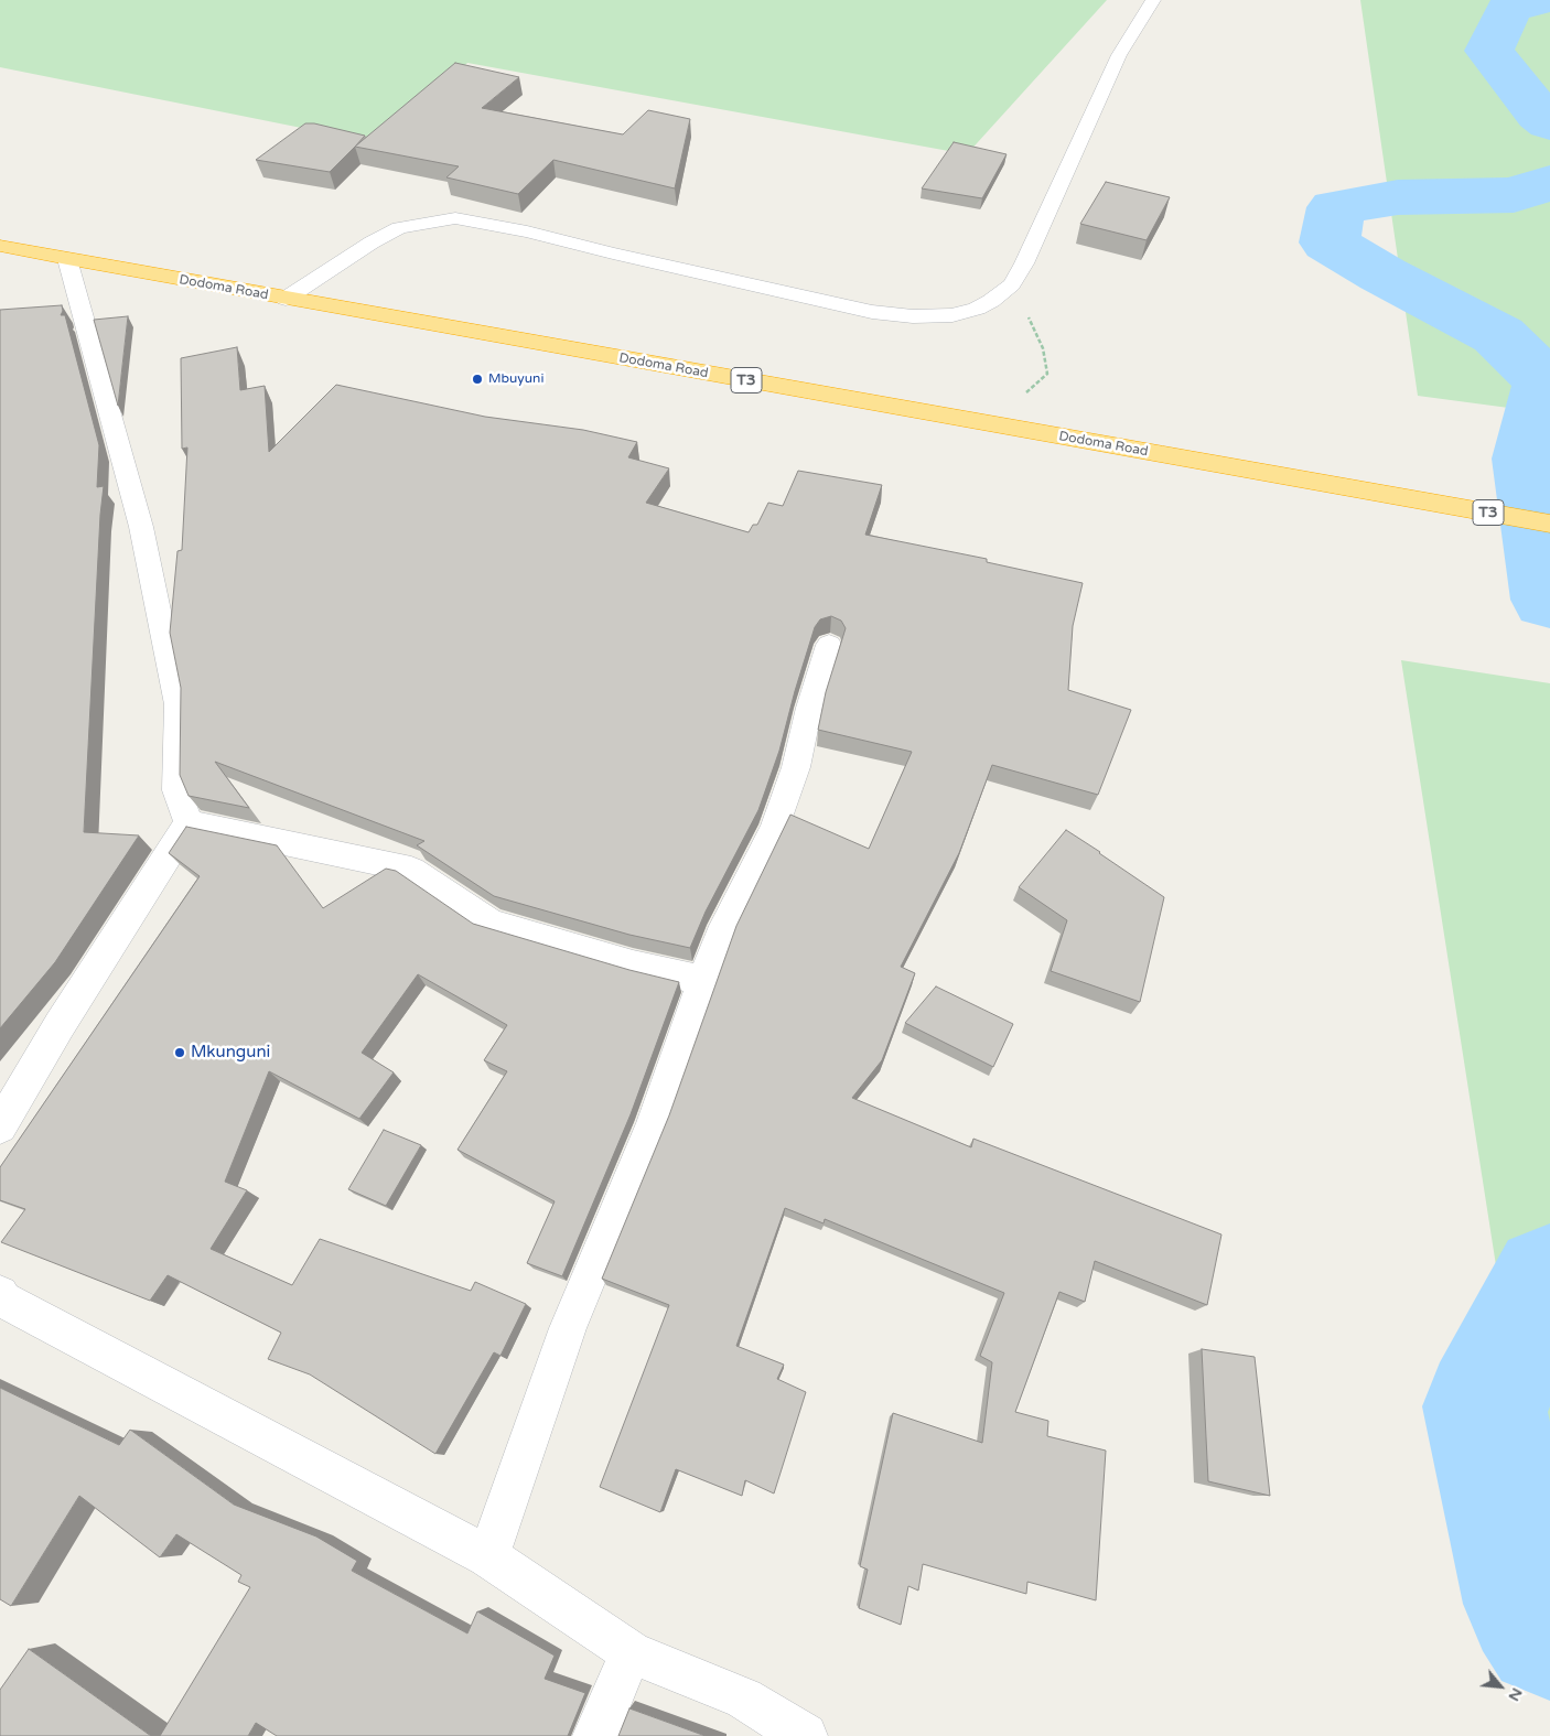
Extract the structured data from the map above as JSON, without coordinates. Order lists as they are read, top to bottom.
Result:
{
  "streets": {
    "highway": ["Dodoma Road", "T3"]
  },
  "places": ["Mbuyuni", "Mkunguni"],
  "north": "bottom right"
}
